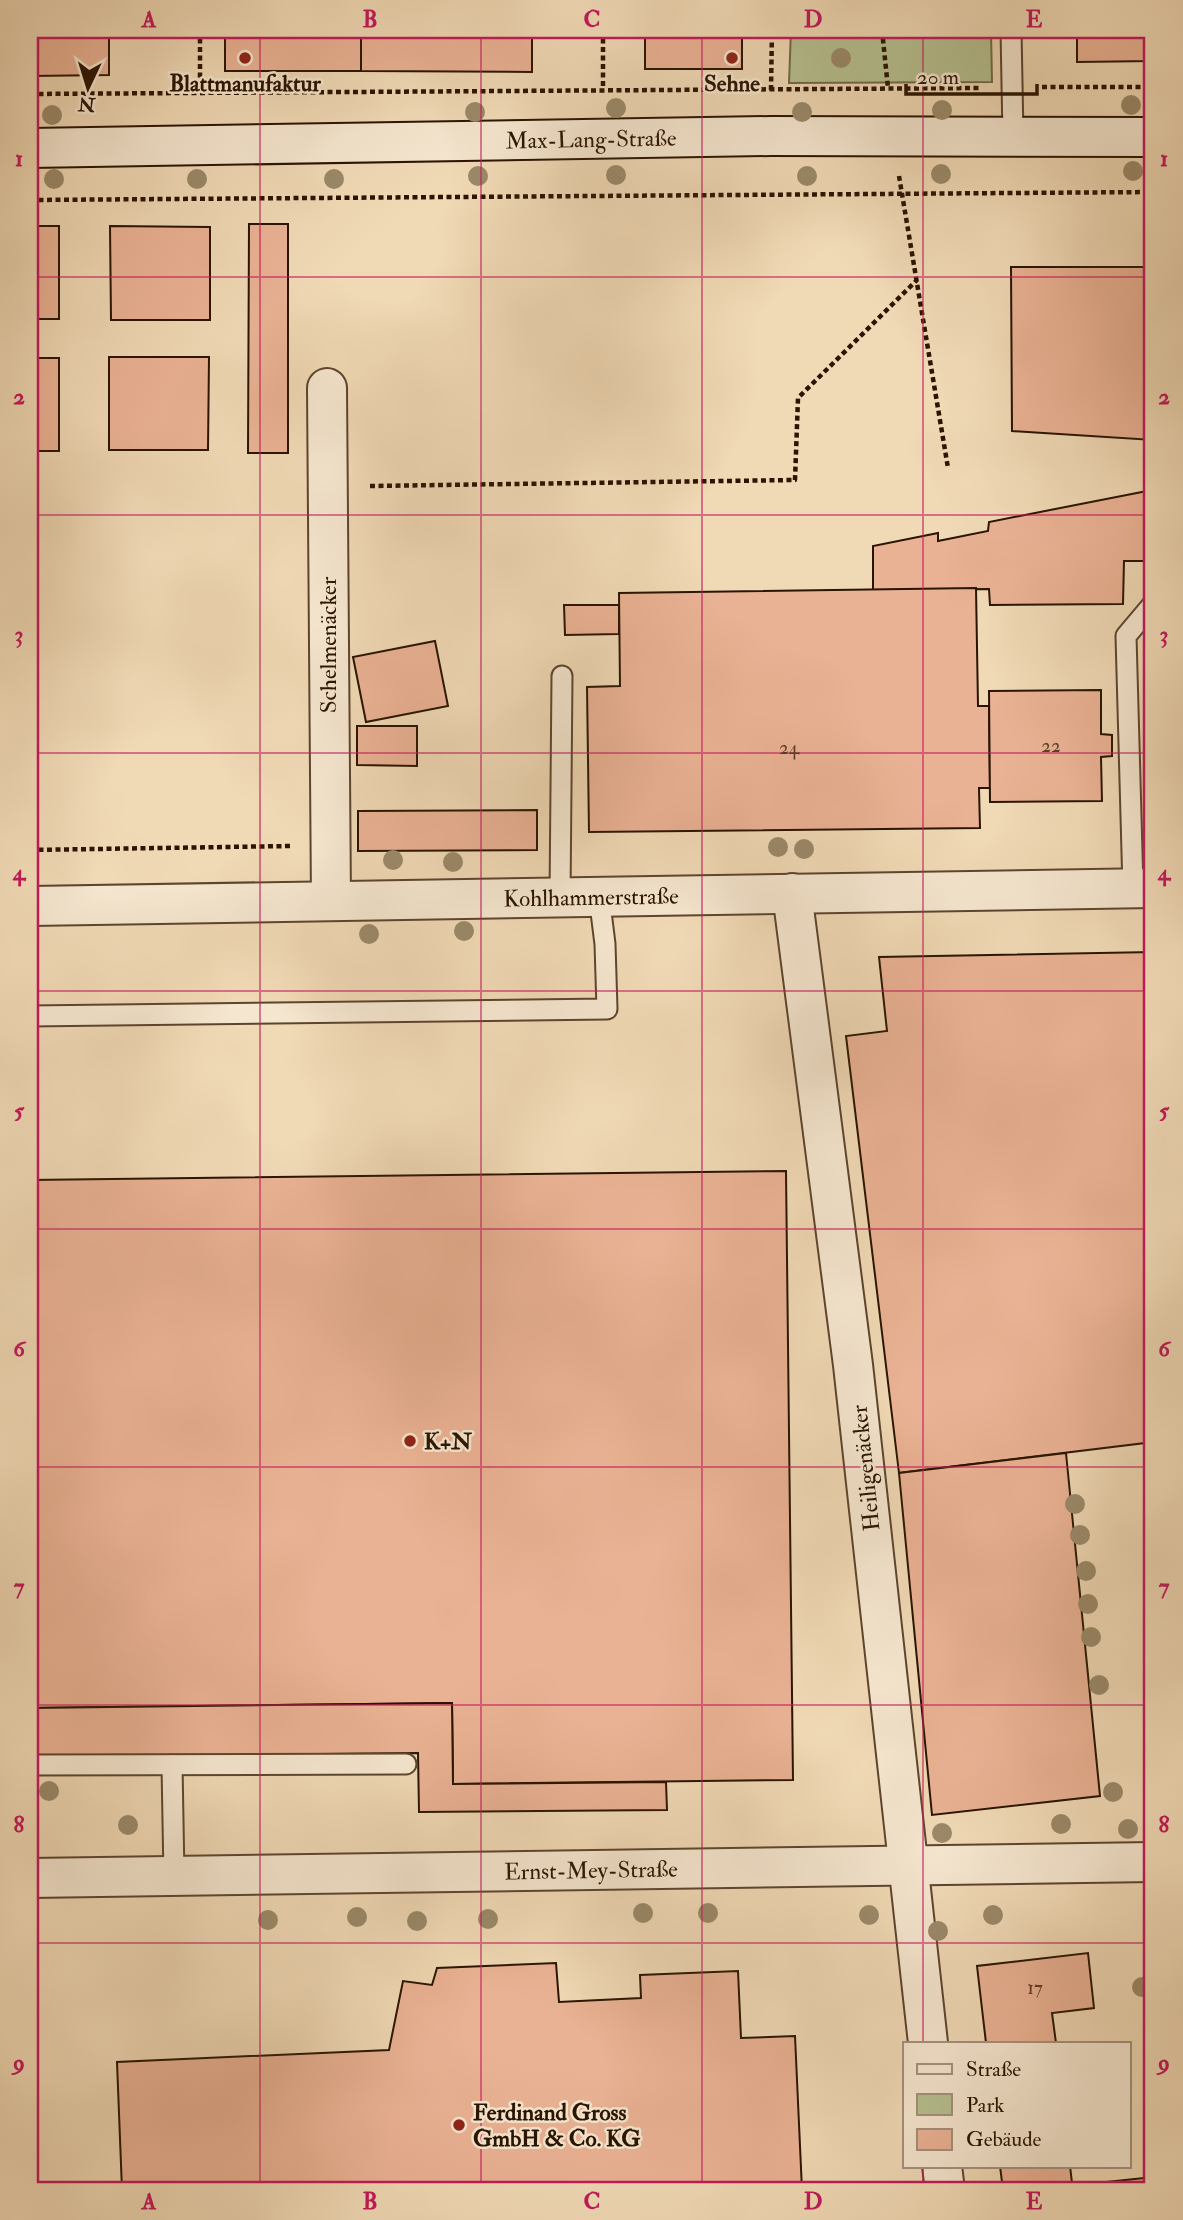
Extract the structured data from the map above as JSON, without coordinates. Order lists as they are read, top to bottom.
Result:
{
  "streets": {
    "street": [
      "Max-Lang-Straße",
      "Schelmenäcker",
      "Kohlhammerstraße",
      "Heiligenäcker",
      "Ernst-Mey-Straße"
    ]
  },
  "crossings": [
    ["Schelmenäcker", "Kohlhammerstraße"],
    ["Kohlhammerstraße", "Heiligenäcker"],
    ["Heiligenäcker", "Ernst-Mey-Straße"]
  ],
  "places": [
    "Blattmanufaktur",
    "Sehne",
    "K+N",
    "Ferdinand Gross GmbH & Co. KG"
  ],
  "house_numbers": ["22", "24", "17"],
  "legend": ["Straße", "Park", "Gebäude"],
  "scale_bar": "20 m",
  "north": "bottom",
  "grid": {
    "columns": [
      "A",
      "B",
      "C",
      "D",
      "E"
    ],
    "rows": [
      "1",
      "2",
      "3",
      "4",
      "5",
      "6",
      "7",
      "8",
      "9"
    ]
  }
}
